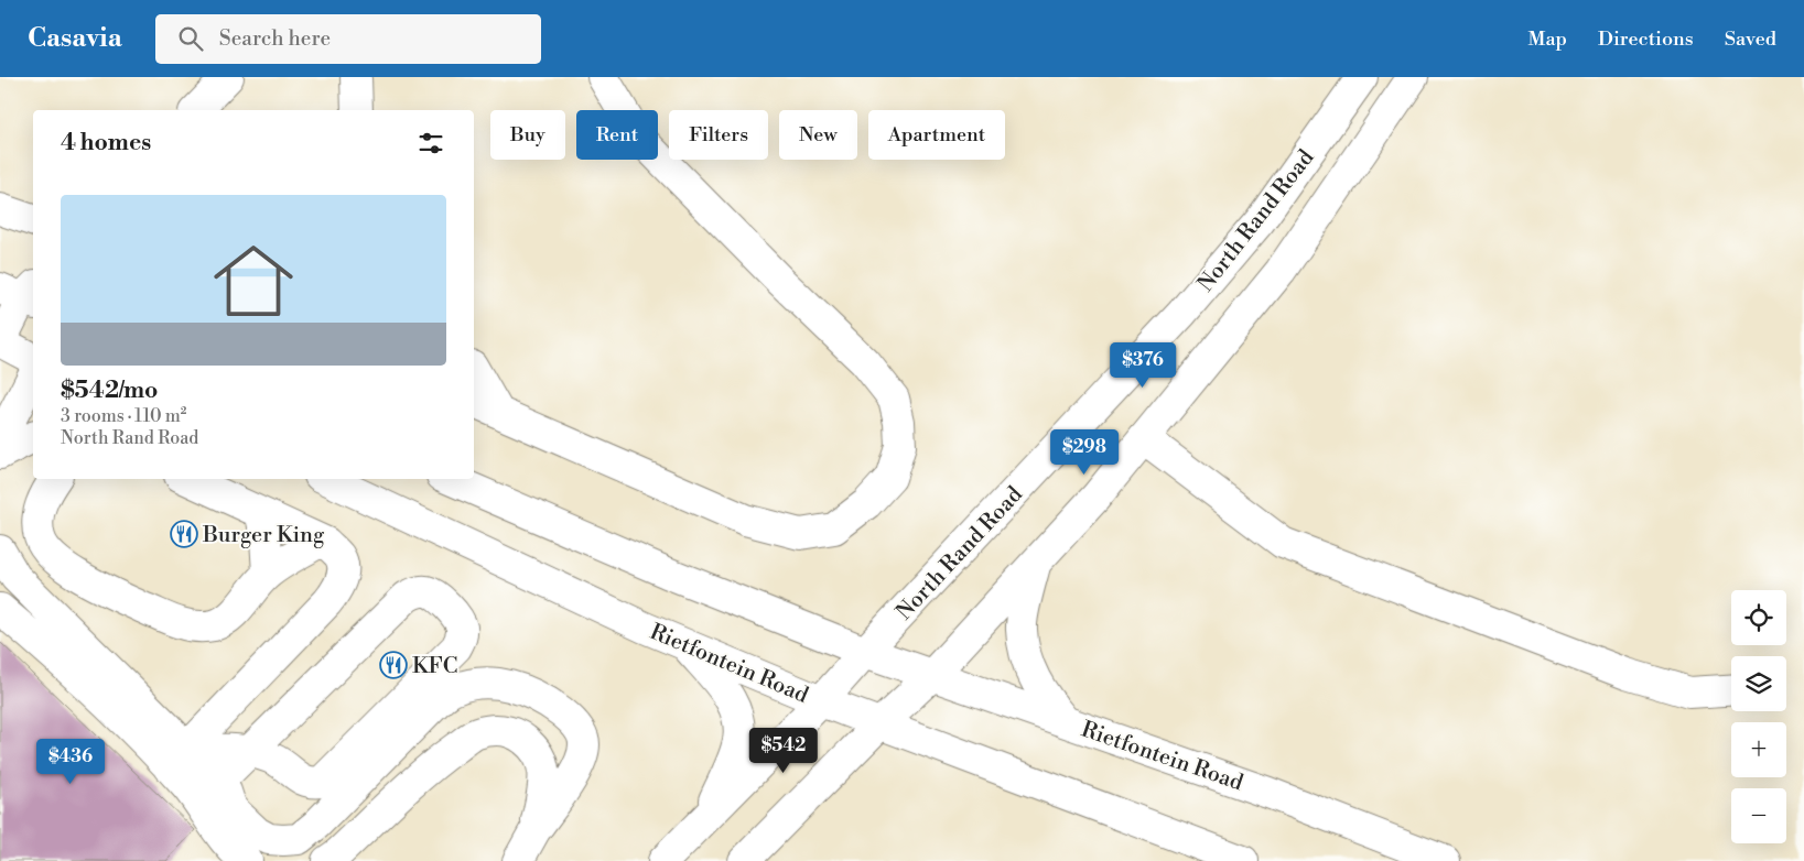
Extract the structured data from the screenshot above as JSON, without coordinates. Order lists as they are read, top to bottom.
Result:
{
  "streets": {
    "main road": ["North Rand Road", "Rietfontein Road"]
  },
  "crossings": [
    ["North Rand Road", "Rietfontein Road"]
  ],
  "places": {
    "restaurant": ["Burger King", "KFC"]
  },
  "page": {
    "header": "Casavia",
    "search": "Search here",
    "nav": ["Map", "Directions", "Saved"],
    "chip": [
      "Buy",
      "Rent",
      "Filters",
      "New",
      "Apartment"
    ],
    "heading": "4 homes",
    "list": [
      {
        "name": "$542/mo",
        "note": "3 rooms · 110 m² · North Rand Road"
      }
    ],
    "price": [
      "$376",
      "$298",
      "$542",
      "$436"
    ],
    "map_buttons": ["+", "−"]
  }
}
